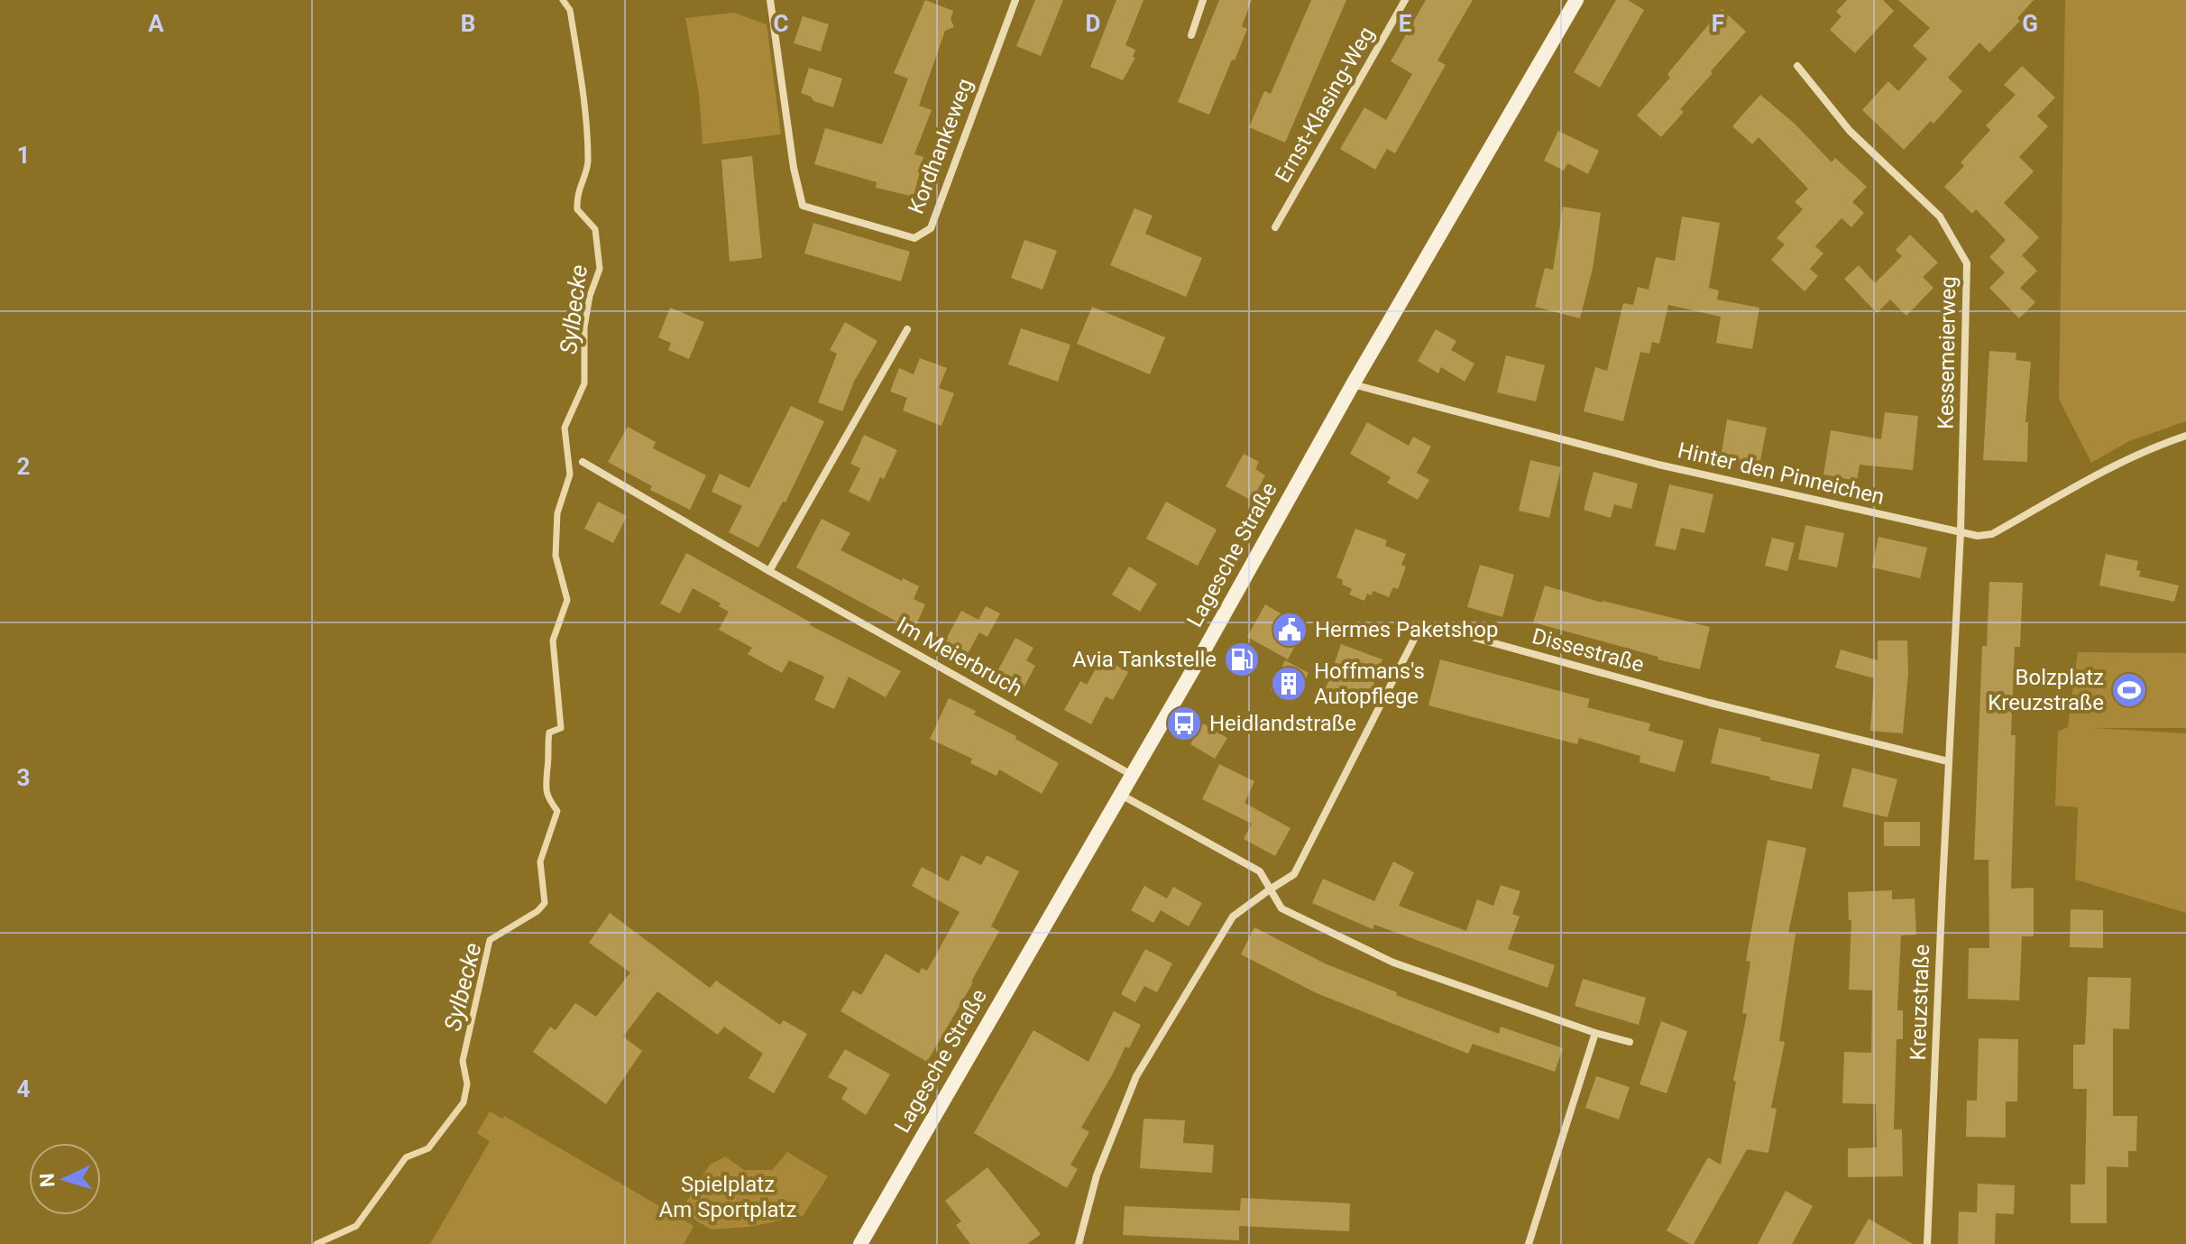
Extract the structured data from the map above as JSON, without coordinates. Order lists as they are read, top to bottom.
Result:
{
  "streets": {
    "street": [
      "Ernst-Klasing-Weg",
      "Kordhankeweg",
      "Kessemeierweg",
      "Hinter den Pinneichen",
      "Lagesche Straße",
      "Dissestraße",
      "Im Meierbruch",
      "Kreuzstraße"
    ]
  },
  "crossings": [
    ["Kessemeierweg", "Hinter den Pinneichen"],
    ["Kessemeierweg", "Kreuzstraße"],
    ["Hinter den Pinneichen", "Lagesche Straße"],
    ["Hinter den Pinneichen", "Kreuzstraße"],
    ["Lagesche Straße", "Im Meierbruch"],
    ["Dissestraße", "Kreuzstraße"]
  ],
  "water": ["Sylbecke"],
  "parks": ["Spielplatz Am Sportplatz"],
  "places": {
    "public building": ["Hermes Paketshop"],
    "fuel station": ["Avia Tankstelle"],
    "building": ["Hoffmans's Autopflege"],
    "sports": ["Bolzplatz Kreuzstraße"],
    "bus stop": ["Heidlandstraße"]
  },
  "north": "left",
  "grid": {
    "columns": [
      "A",
      "B",
      "C",
      "D",
      "E",
      "F",
      "G"
    ],
    "rows": [
      "1",
      "2",
      "3",
      "4"
    ]
  }
}
